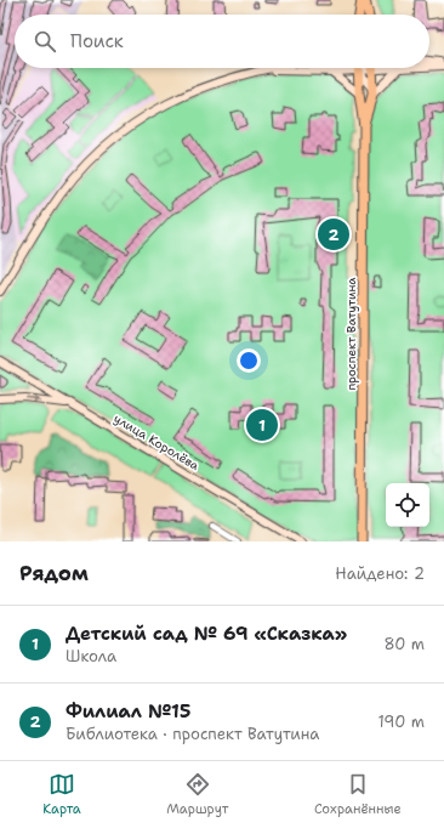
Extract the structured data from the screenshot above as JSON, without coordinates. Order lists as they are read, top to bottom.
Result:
{
  "streets": {
    "main road": ["проспект Ватутина", "улица Королёва"]
  },
  "page": {
    "search": "Поиск",
    "pins": ["2", "1"],
    "heading": ["Рядом", "Найдено: 2"],
    "list": [
      {
        "mark": "1",
        "name": "Детский сад № 69 «Сказка»",
        "note": "Школа",
        "value": "80 m"
      },
      {
        "mark": "2",
        "name": "Филиал №15",
        "note": "Библиотека · проспект Ватутина",
        "value": "190 m"
      }
    ],
    "nav": ["Карта", "Маршрут", "Сохранённые"]
  }
}
